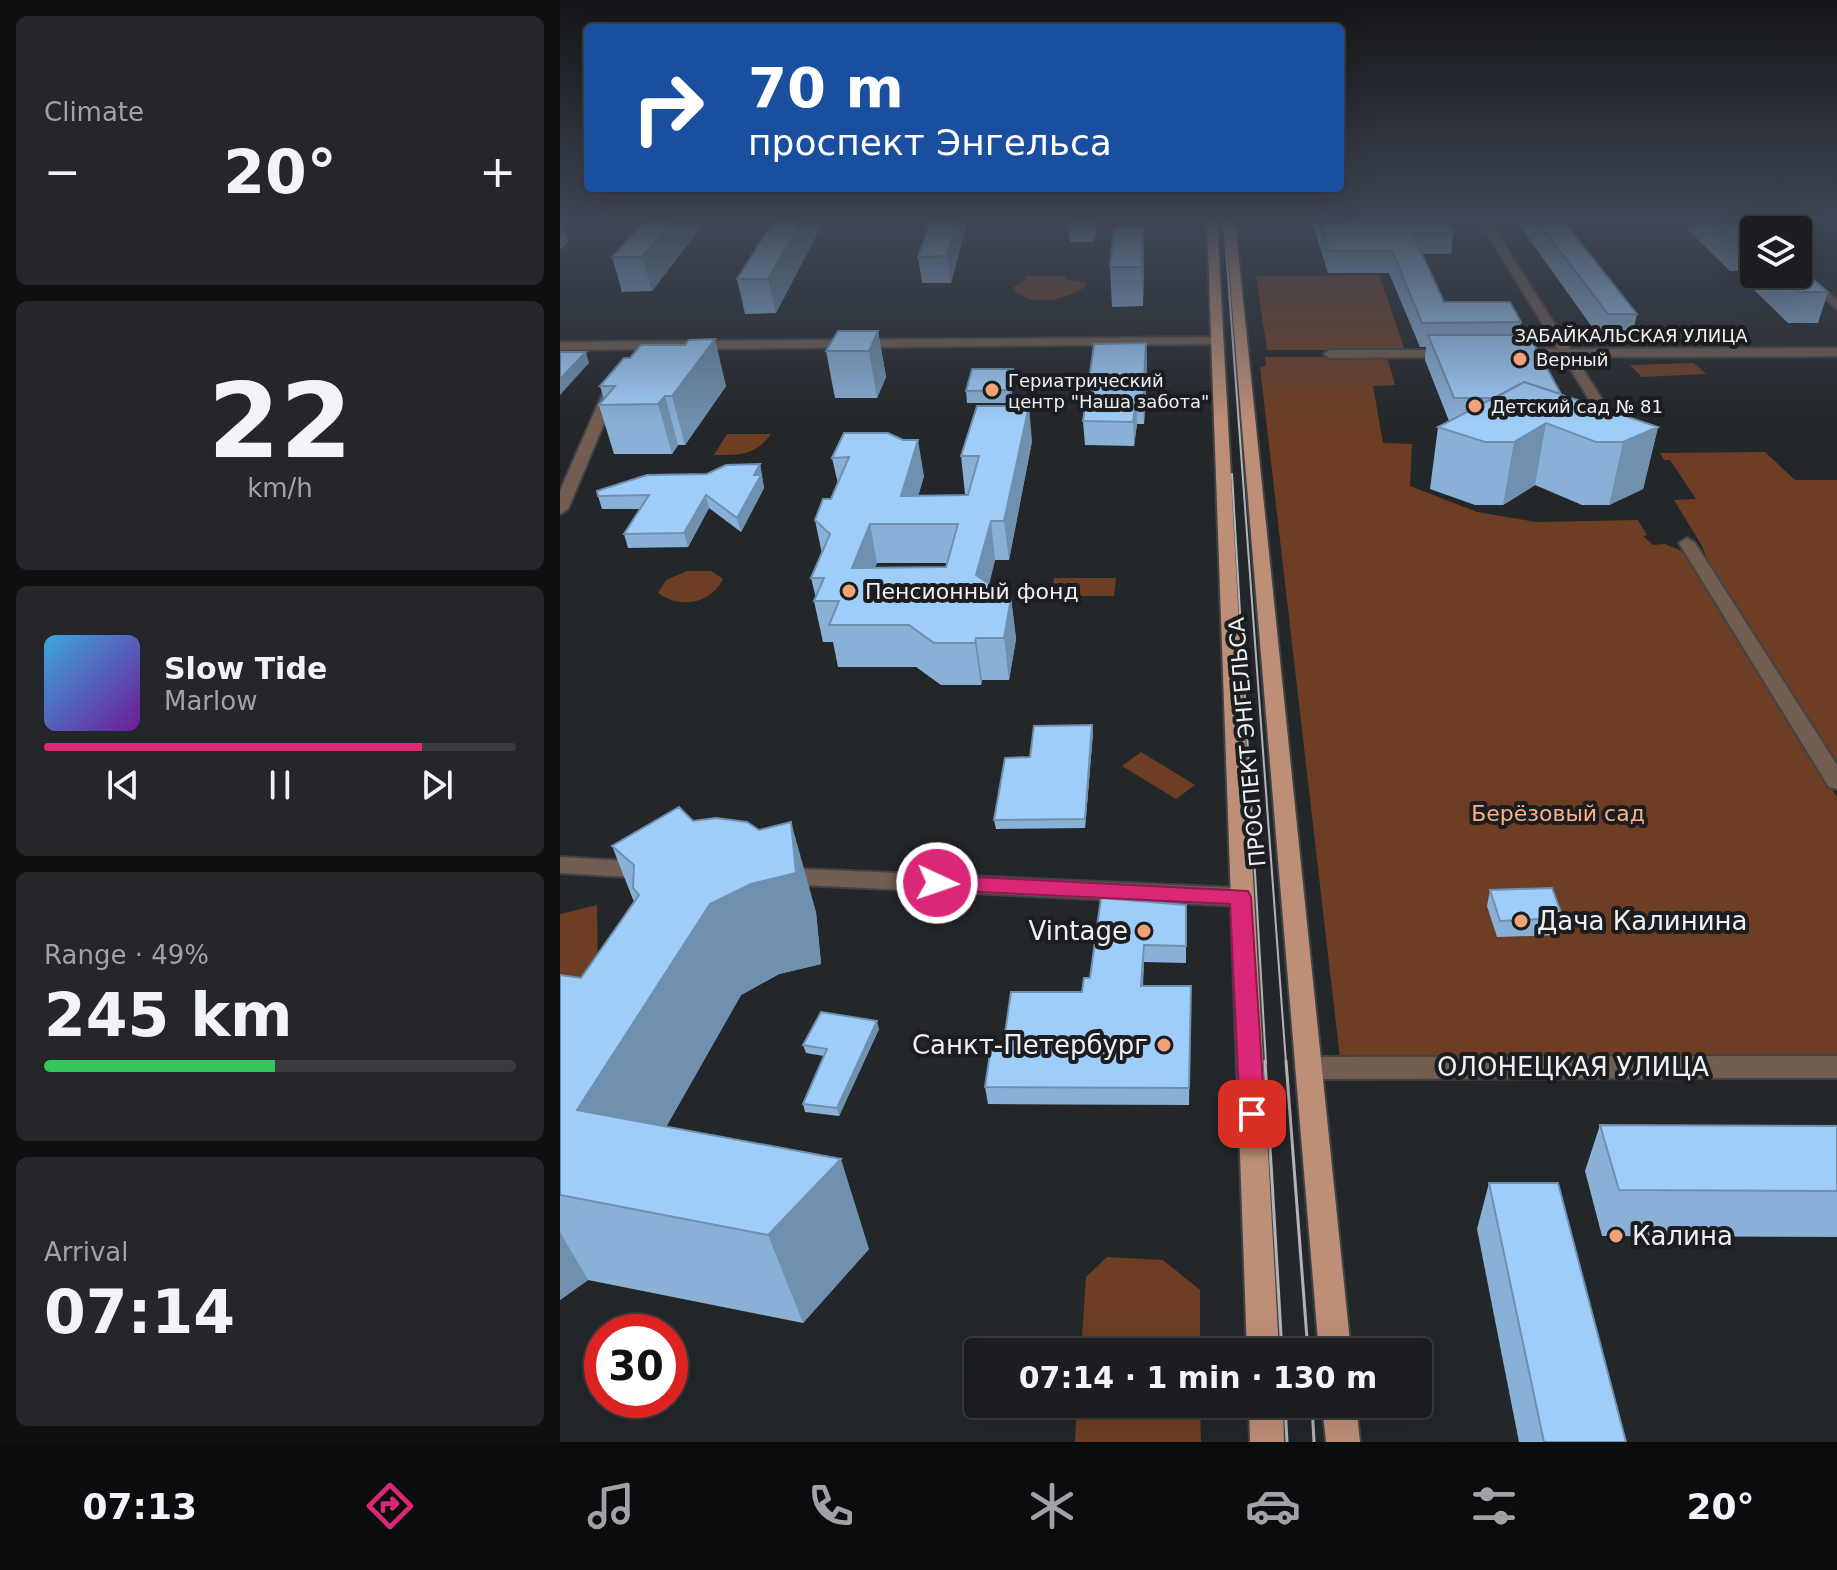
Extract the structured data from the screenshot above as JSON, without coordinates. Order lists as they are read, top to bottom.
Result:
{
  "streets": {
    "main road": ["ПРОСПЕКТ ЭНГЕЛЬСА"],
    "street": ["ЗАБАЙКАЛЬСКАЯ УЛИЦА", "ОЛОНЕЦКАЯ УЛИЦА"]
  },
  "crossings": [
    ["ПРОСПЕКТ ЭНГЕЛЬСА", "ОЛОНЕЦКАЯ УЛИЦА"]
  ],
  "parks": ["Берёзовый сад"],
  "places": [
    "Верный",
    "Гериатрический центр \"Наша забота\"",
    "Детский сад № 81",
    "Пенсионный фонд",
    "Дача Калинина",
    "Vintage",
    "Санкт-Петербург",
    "Калина"
  ],
  "page": {
    "tile": [
      "Climate",
      ["22", "km/h"],
      ["Range · 49%", "245 km"],
      ["Arrival", "07:14"]
    ],
    "turn": ["70 m", "проспект Энгельса"],
    "heat": ["−", "20°", "+"],
    "song": ["Slow Tide", "Marlow"],
    "limit": "30",
    "trip": "07:14 · 1 min · 130 m",
    "tabs": ["07:13", "20°"]
  }
}
